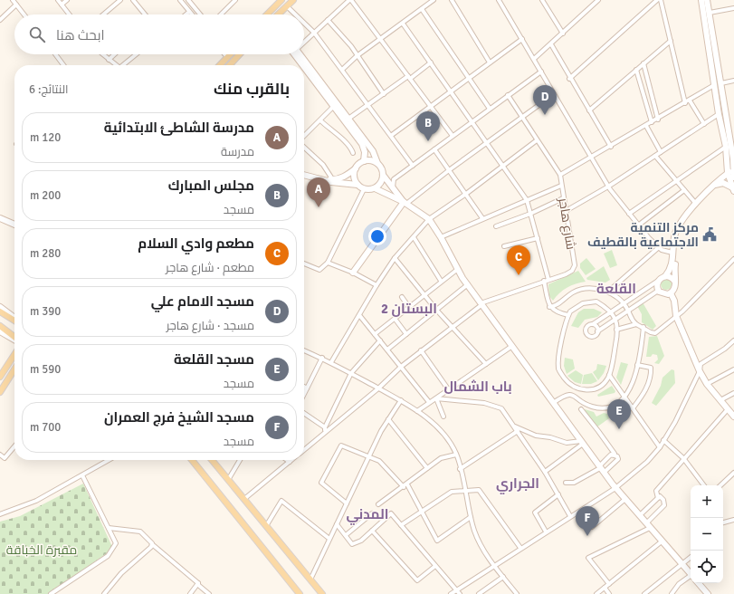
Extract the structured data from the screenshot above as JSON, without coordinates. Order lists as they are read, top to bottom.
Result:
{
  "streets": {
    "street": ["شارع هاجر"]
  },
  "districts": [
    "القلعة",
    "البستان 2",
    "باب الشمال",
    "الجراري",
    "المدني"
  ],
  "parks": ["مقبرة الخباقة"],
  "places": {
    "public building": ["مركز التنمية الاجتماعية بالقطيف"]
  },
  "page": {
    "search": "ابحث هنا",
    "heading": ["بالقرب منك", "النتائج: 6"],
    "pins": [
      "D",
      "B",
      "A",
      "C",
      "E",
      "F"
    ],
    "list": [
      {
        "mark": "A",
        "name": "مدرسة الشاطئ الابتدائية",
        "note": "مدرسة",
        "value": "120 m"
      },
      {
        "mark": "B",
        "name": "مجلس المبارك",
        "note": "مسجد",
        "value": "200 m"
      },
      {
        "mark": "C",
        "name": "مطعم وادي السلام",
        "note": "مطعم · شارع هاجر",
        "value": "280 m"
      },
      {
        "mark": "D",
        "name": "مسجد الامام علي",
        "note": "مسجد · شارع هاجر",
        "value": "390 m"
      },
      {
        "mark": "E",
        "name": "مسجد القلعة",
        "note": "مسجد",
        "value": "590 m"
      },
      {
        "mark": "F",
        "name": "مسجد الشيخ فرج العمران",
        "note": "مسجد",
        "value": "700 m"
      }
    ],
    "map_buttons": ["+", "−"]
  }
}
